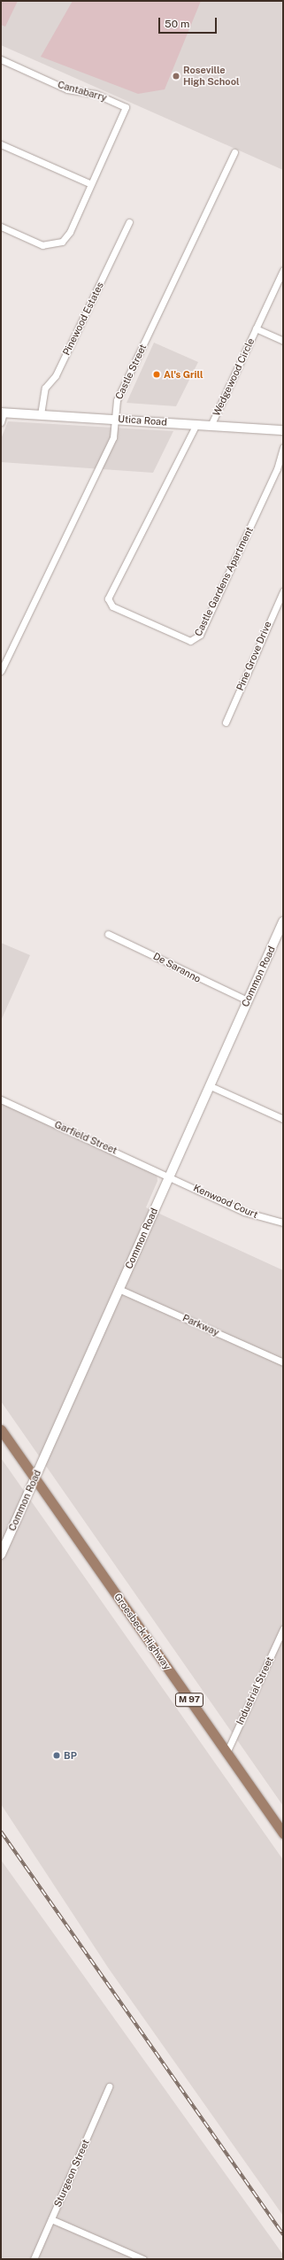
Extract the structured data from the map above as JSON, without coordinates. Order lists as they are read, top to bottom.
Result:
{
  "streets": {
    "main road": ["Groesbeck Highway", "M 97"],
    "street": [
      "Cantabarry",
      "Pinewood Estates",
      "Castle Street",
      "Wedgewood Circle",
      "Utica Road",
      "Castle Gardens Apartment",
      "Pine Grove Drive",
      "De Saranno",
      "Common Road",
      "Garfield Street",
      "Kenwood Court",
      "Parkway",
      "Industrial Street",
      "Sturgeon Street"
    ]
  },
  "crossings": [
    ["Pinewood Estates", "Utica Road"],
    ["Castle Street", "Utica Road"],
    ["Wedgewood Circle", "Utica Road"],
    ["Utica Road", "Castle Gardens Apartment"],
    ["De Saranno", "Common Road"],
    ["Common Road", "Garfield Street"],
    ["Common Road", "Kenwood Court"],
    ["Common Road", "Parkway"],
    ["Common Road", "Groesbeck Highway"],
    ["Garfield Street", "Kenwood Court"],
    ["Groesbeck Highway", "Industrial Street"]
  ],
  "places": ["Roseville High School", "Al's Grill", "BP"],
  "scale_bar": "50 m"
}
